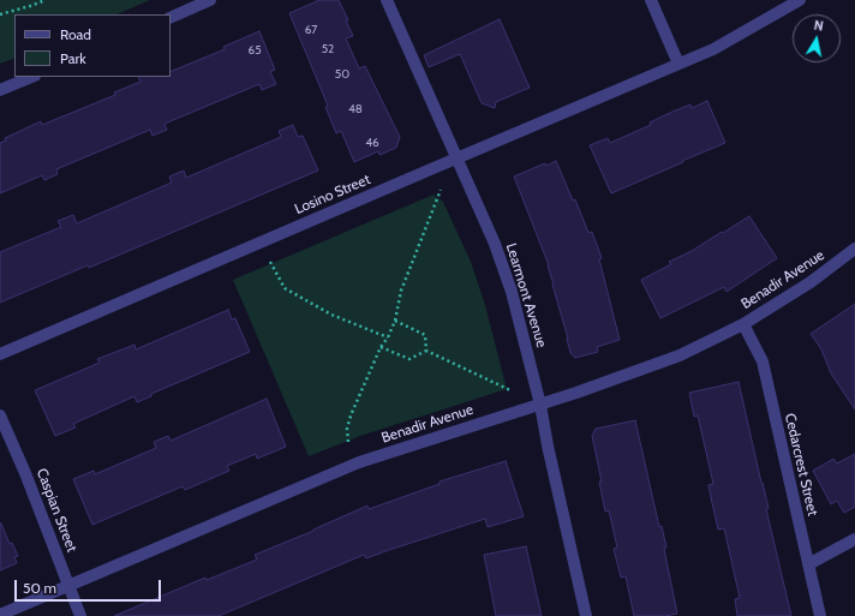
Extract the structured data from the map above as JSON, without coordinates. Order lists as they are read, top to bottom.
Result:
{
  "streets": {
    "street": [
      "Losino Street",
      "Benadir Avenue",
      "Learmont Avenue",
      "Cedarcrest Street",
      "Caspian Street"
    ]
  },
  "crossings": [
    ["Losino Street", "Learmont Avenue"],
    ["Benadir Avenue", "Learmont Avenue"],
    ["Benadir Avenue", "Cedarcrest Street"],
    ["Benadir Avenue", "Caspian Street"]
  ],
  "house_numbers": [
    "67",
    "52",
    "65",
    "50",
    "48",
    "46"
  ],
  "legend": ["Road", "Park"],
  "scale_bar": "50 m",
  "north": "top"
}
